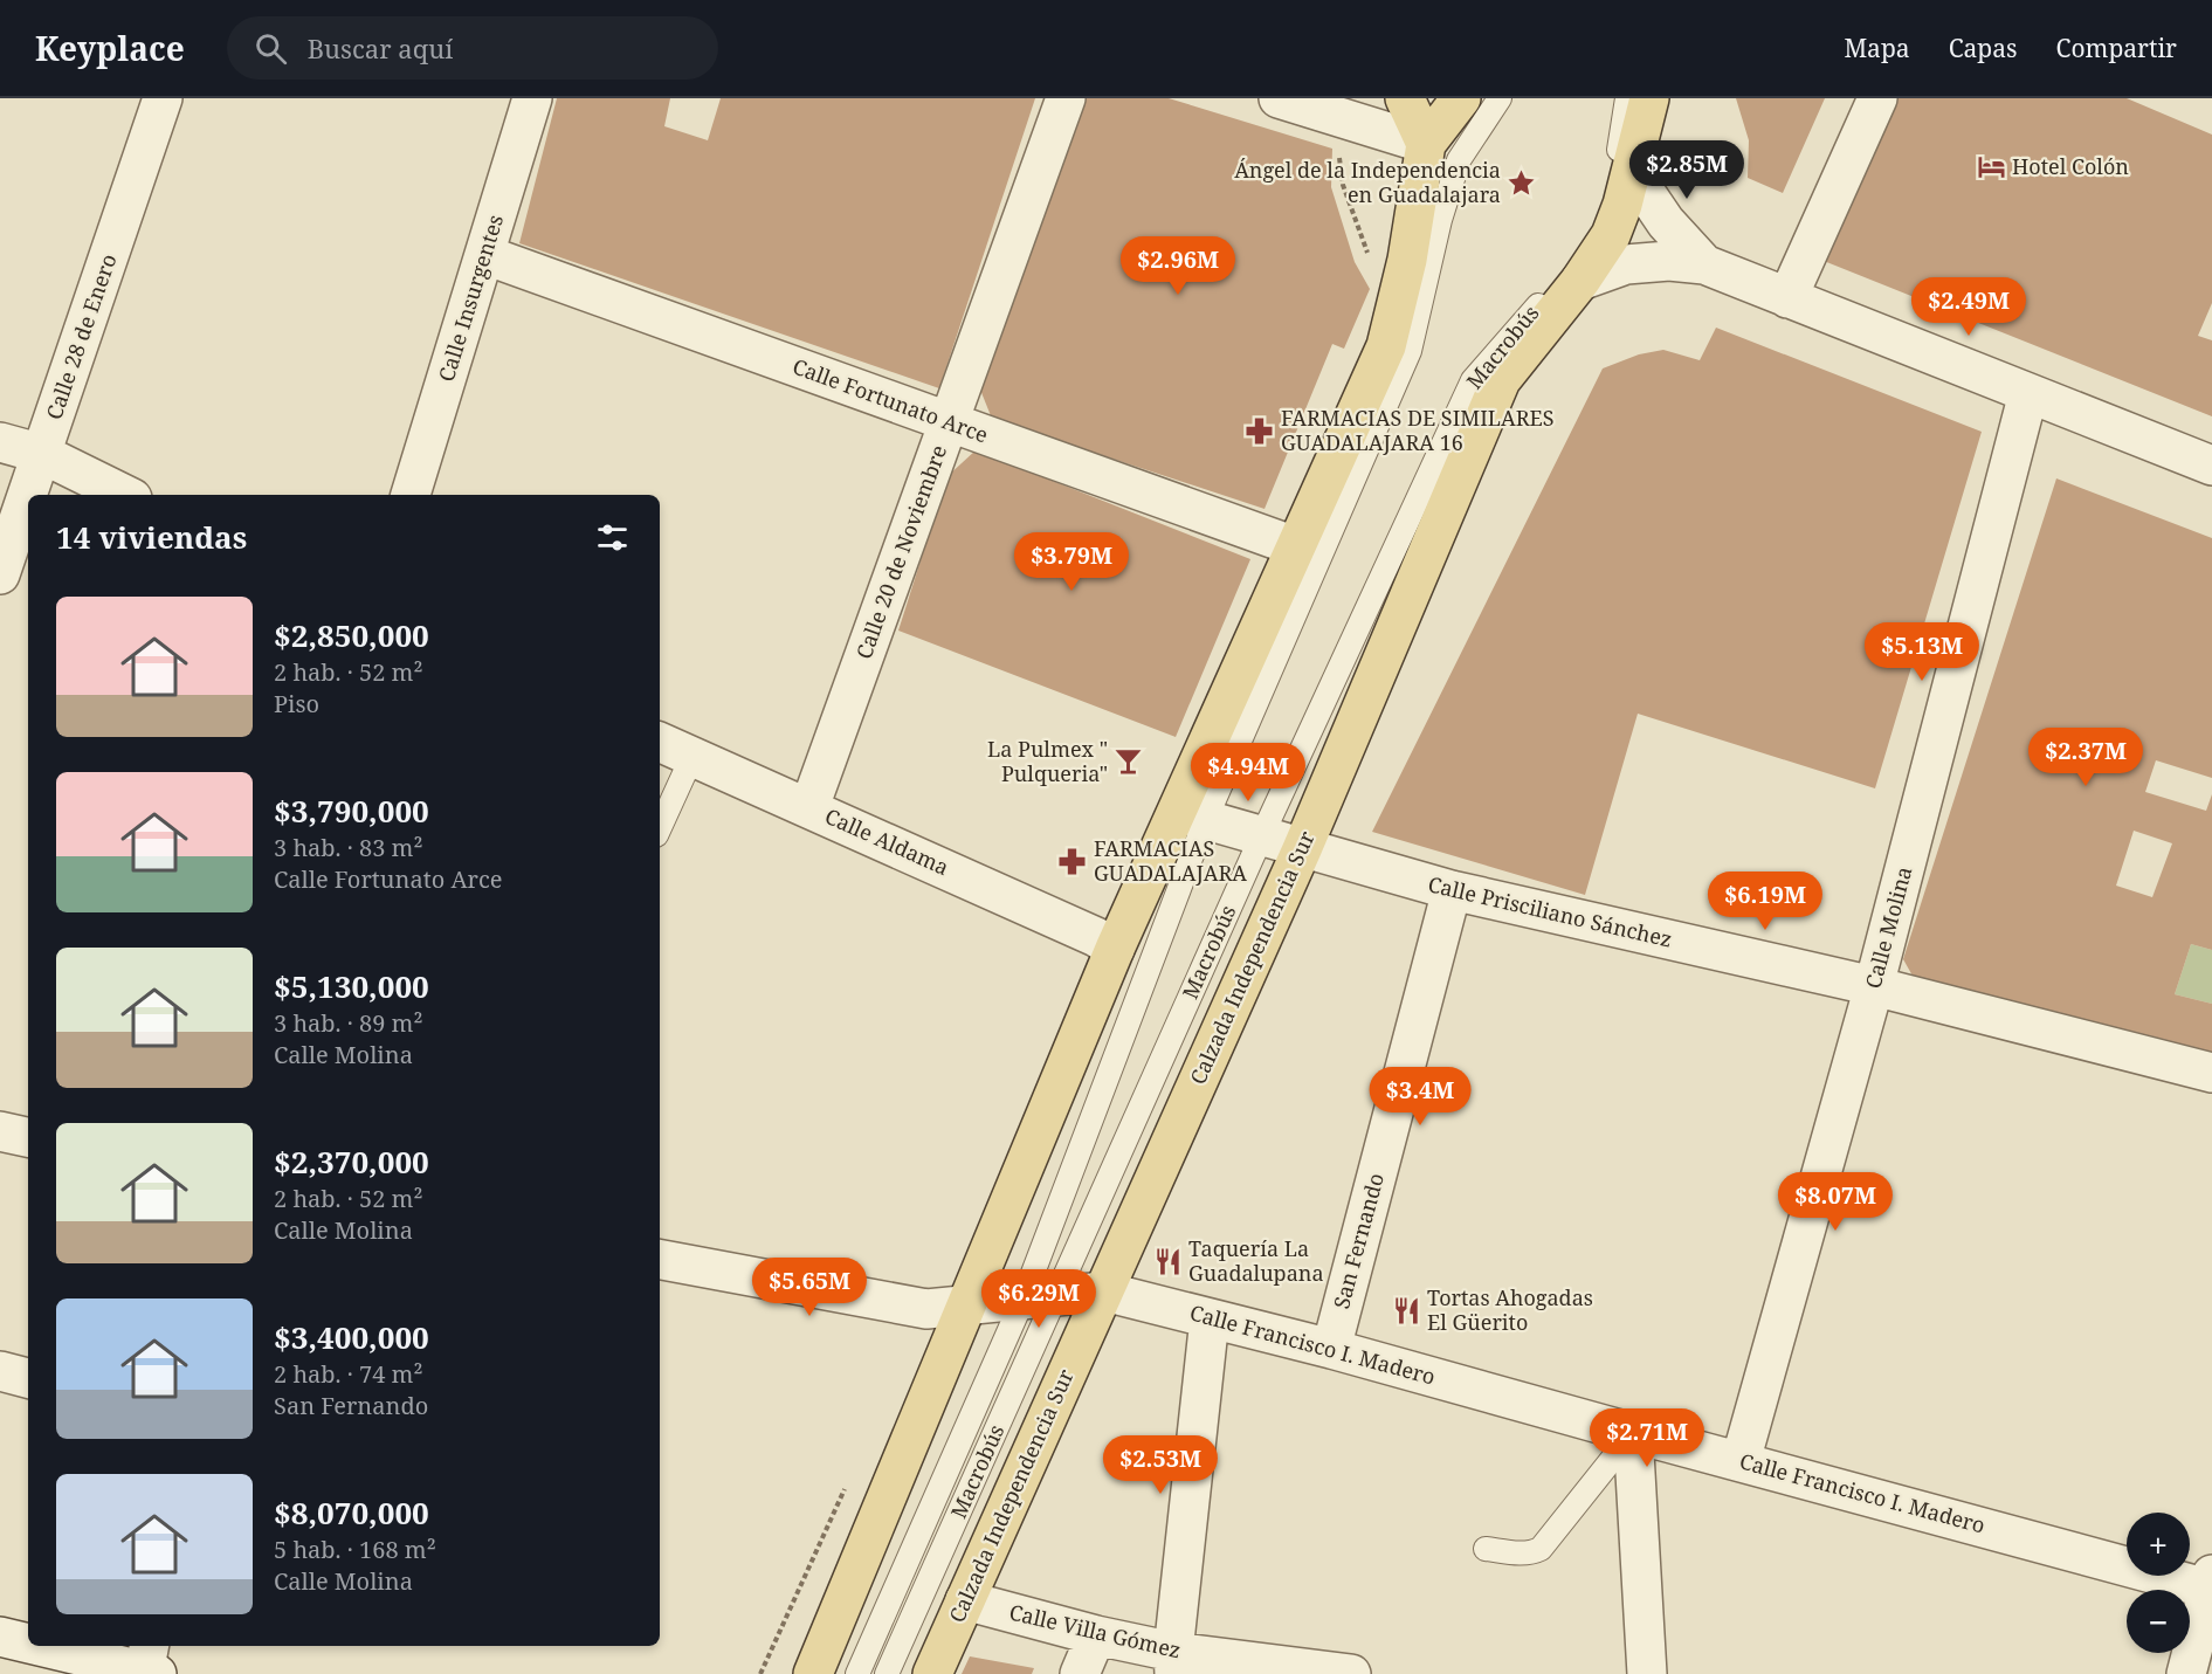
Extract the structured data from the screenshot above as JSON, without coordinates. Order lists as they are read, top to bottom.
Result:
{
  "streets": {
    "main road": ["Calzada Independencia Sur"],
    "street": [
      "Calle Insurgentes",
      "Calle 28 de Enero",
      "Calle Fortunato Arce",
      "Calle 20 de Noviembre",
      "Calle Aldama",
      "Calle Prisciliano Sánchez",
      "Calle Molina",
      "San Fernando",
      "Calle Francisco I. Madero",
      "Calle Villa Gómez"
    ],
    "lane": ["Macrobús"]
  },
  "crossings": [
    ["Calle Insurgentes", "Calle Fortunato Arce"],
    ["Macrobús", "Calle Prisciliano Sánchez"],
    ["Macrobús", "Calle Francisco I. Madero"],
    ["Calle Fortunato Arce", "Calle 20 de Noviembre"],
    ["Calle 20 de Noviembre", "Calle Aldama"],
    ["Calle Prisciliano Sánchez", "Calle Molina"],
    ["Calle Prisciliano Sánchez", "Calzada Independencia Sur"],
    ["Calle Prisciliano Sánchez", "San Fernando"],
    ["Calle Molina", "Calle Francisco I. Madero"],
    ["Calzada Independencia Sur", "Calle Francisco I. Madero"],
    ["Calzada Independencia Sur", "Calle Villa Gómez"],
    ["San Fernando", "Calle Francisco I. Madero"]
  ],
  "places": {
    "hotel": ["Hotel Colón"],
    "place": ["Ángel de la Independencia en Guadalajara"],
    "pharmacy": ["FARMACIAS DE SIMILARES GUADALAJARA 16", "FARMACIAS GUADALAJARA"],
    "bar": ["La Pulmex \" Pulqueria\""],
    "restaurant": ["Taquería La Guadalupana", "Tortas Ahogadas El Güerito"]
  },
  "page": {
    "header": "Keyplace",
    "search": "Buscar aquí",
    "nav": ["Mapa", "Capas", "Compartir"],
    "price": [
      "$2.85M",
      "$2.96M",
      "$2.49M",
      "$3.79M",
      "$5.13M",
      "$2.37M",
      "$4.94M",
      "$6.19M",
      "$3.4M",
      "$8.07M",
      "$5.65M",
      "$6.29M",
      "$2.71M",
      "$2.53M"
    ],
    "heading": "14 viviendas",
    "list": [
      {
        "name": "$2,850,000",
        "note": "2 hab. · 52 m² · Piso"
      },
      {
        "name": "$3,790,000",
        "note": "3 hab. · 83 m² · Calle Fortunato Arce"
      },
      {
        "name": "$5,130,000",
        "note": "3 hab. · 89 m² · Calle Molina"
      },
      {
        "name": "$2,370,000",
        "note": "2 hab. · 52 m² · Calle Molina"
      },
      {
        "name": "$3,400,000",
        "note": "2 hab. · 74 m² · San Fernando"
      },
      {
        "name": "$8,070,000",
        "note": "5 hab. · 168 m² · Calle Molina"
      }
    ],
    "map_buttons": ["+", "−"]
  }
}
